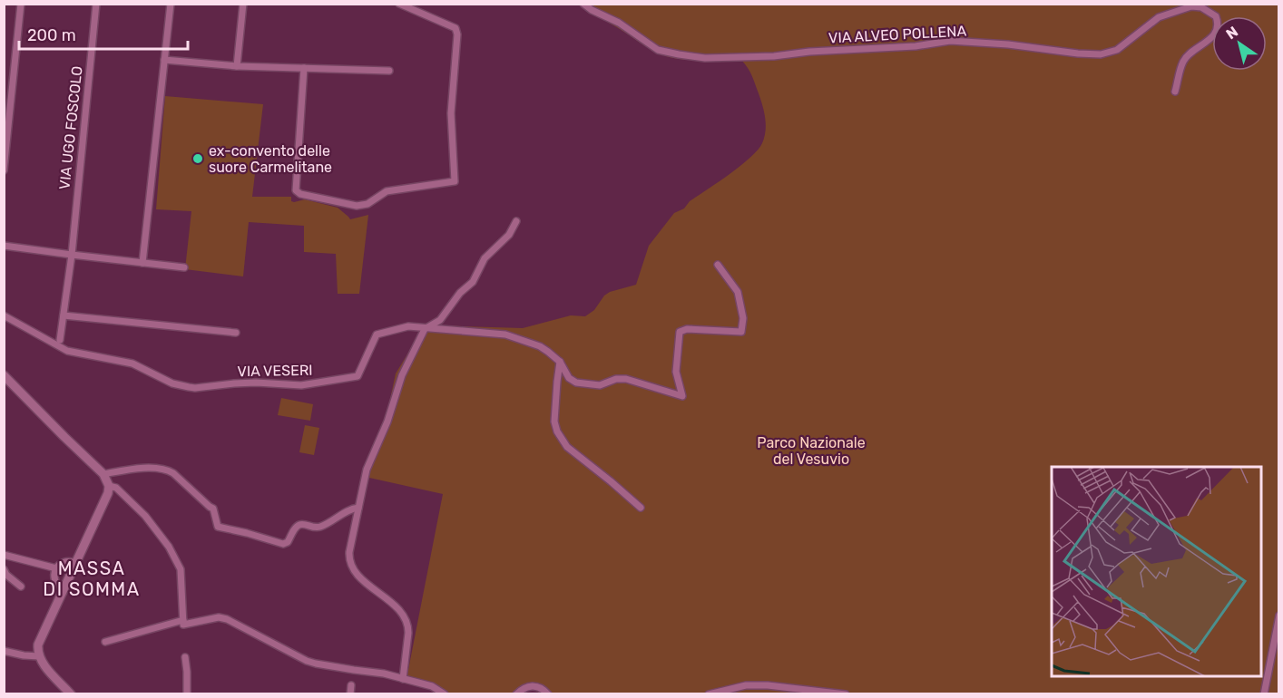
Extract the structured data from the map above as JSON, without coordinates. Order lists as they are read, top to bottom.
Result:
{
  "streets": {
    "street": ["VIA ALVEO POLLENA", "VIA UGO FOSCOLO", "VIA VESERI"]
  },
  "districts": ["MASSA DI SOMMA"],
  "parks": ["Parco Nazionale del Vesuvio"],
  "places": ["ex-convento delle suore Carmelitane"],
  "scale_bar": "200 m",
  "north": "top left"
}
